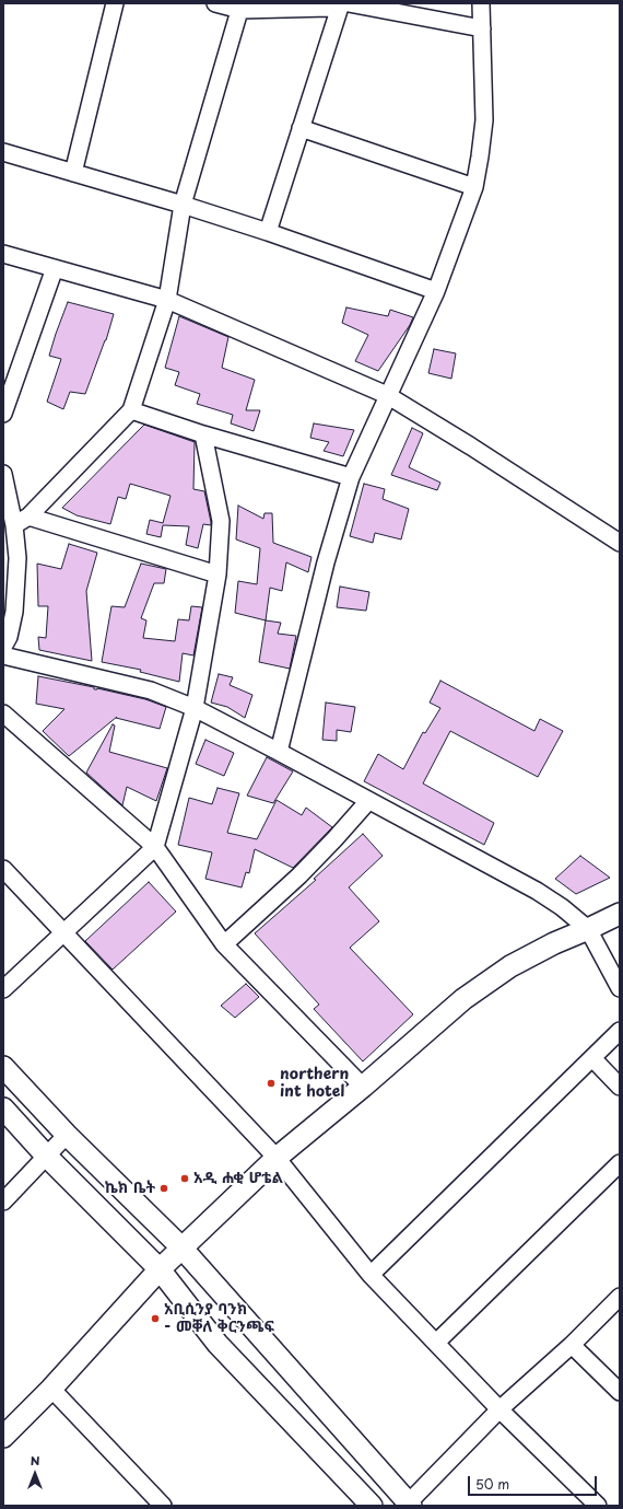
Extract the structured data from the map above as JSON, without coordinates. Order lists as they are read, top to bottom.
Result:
{
  "places": [
    "northern int hotel",
    "አዲ ሐቂ ሆቴል",
    "ኬክ ቤት",
    "አቢሲንያ ባንክ - መቐለ ቅርንጫፍ"
  ],
  "scale_bar": "50 m",
  "north": "top"
}
